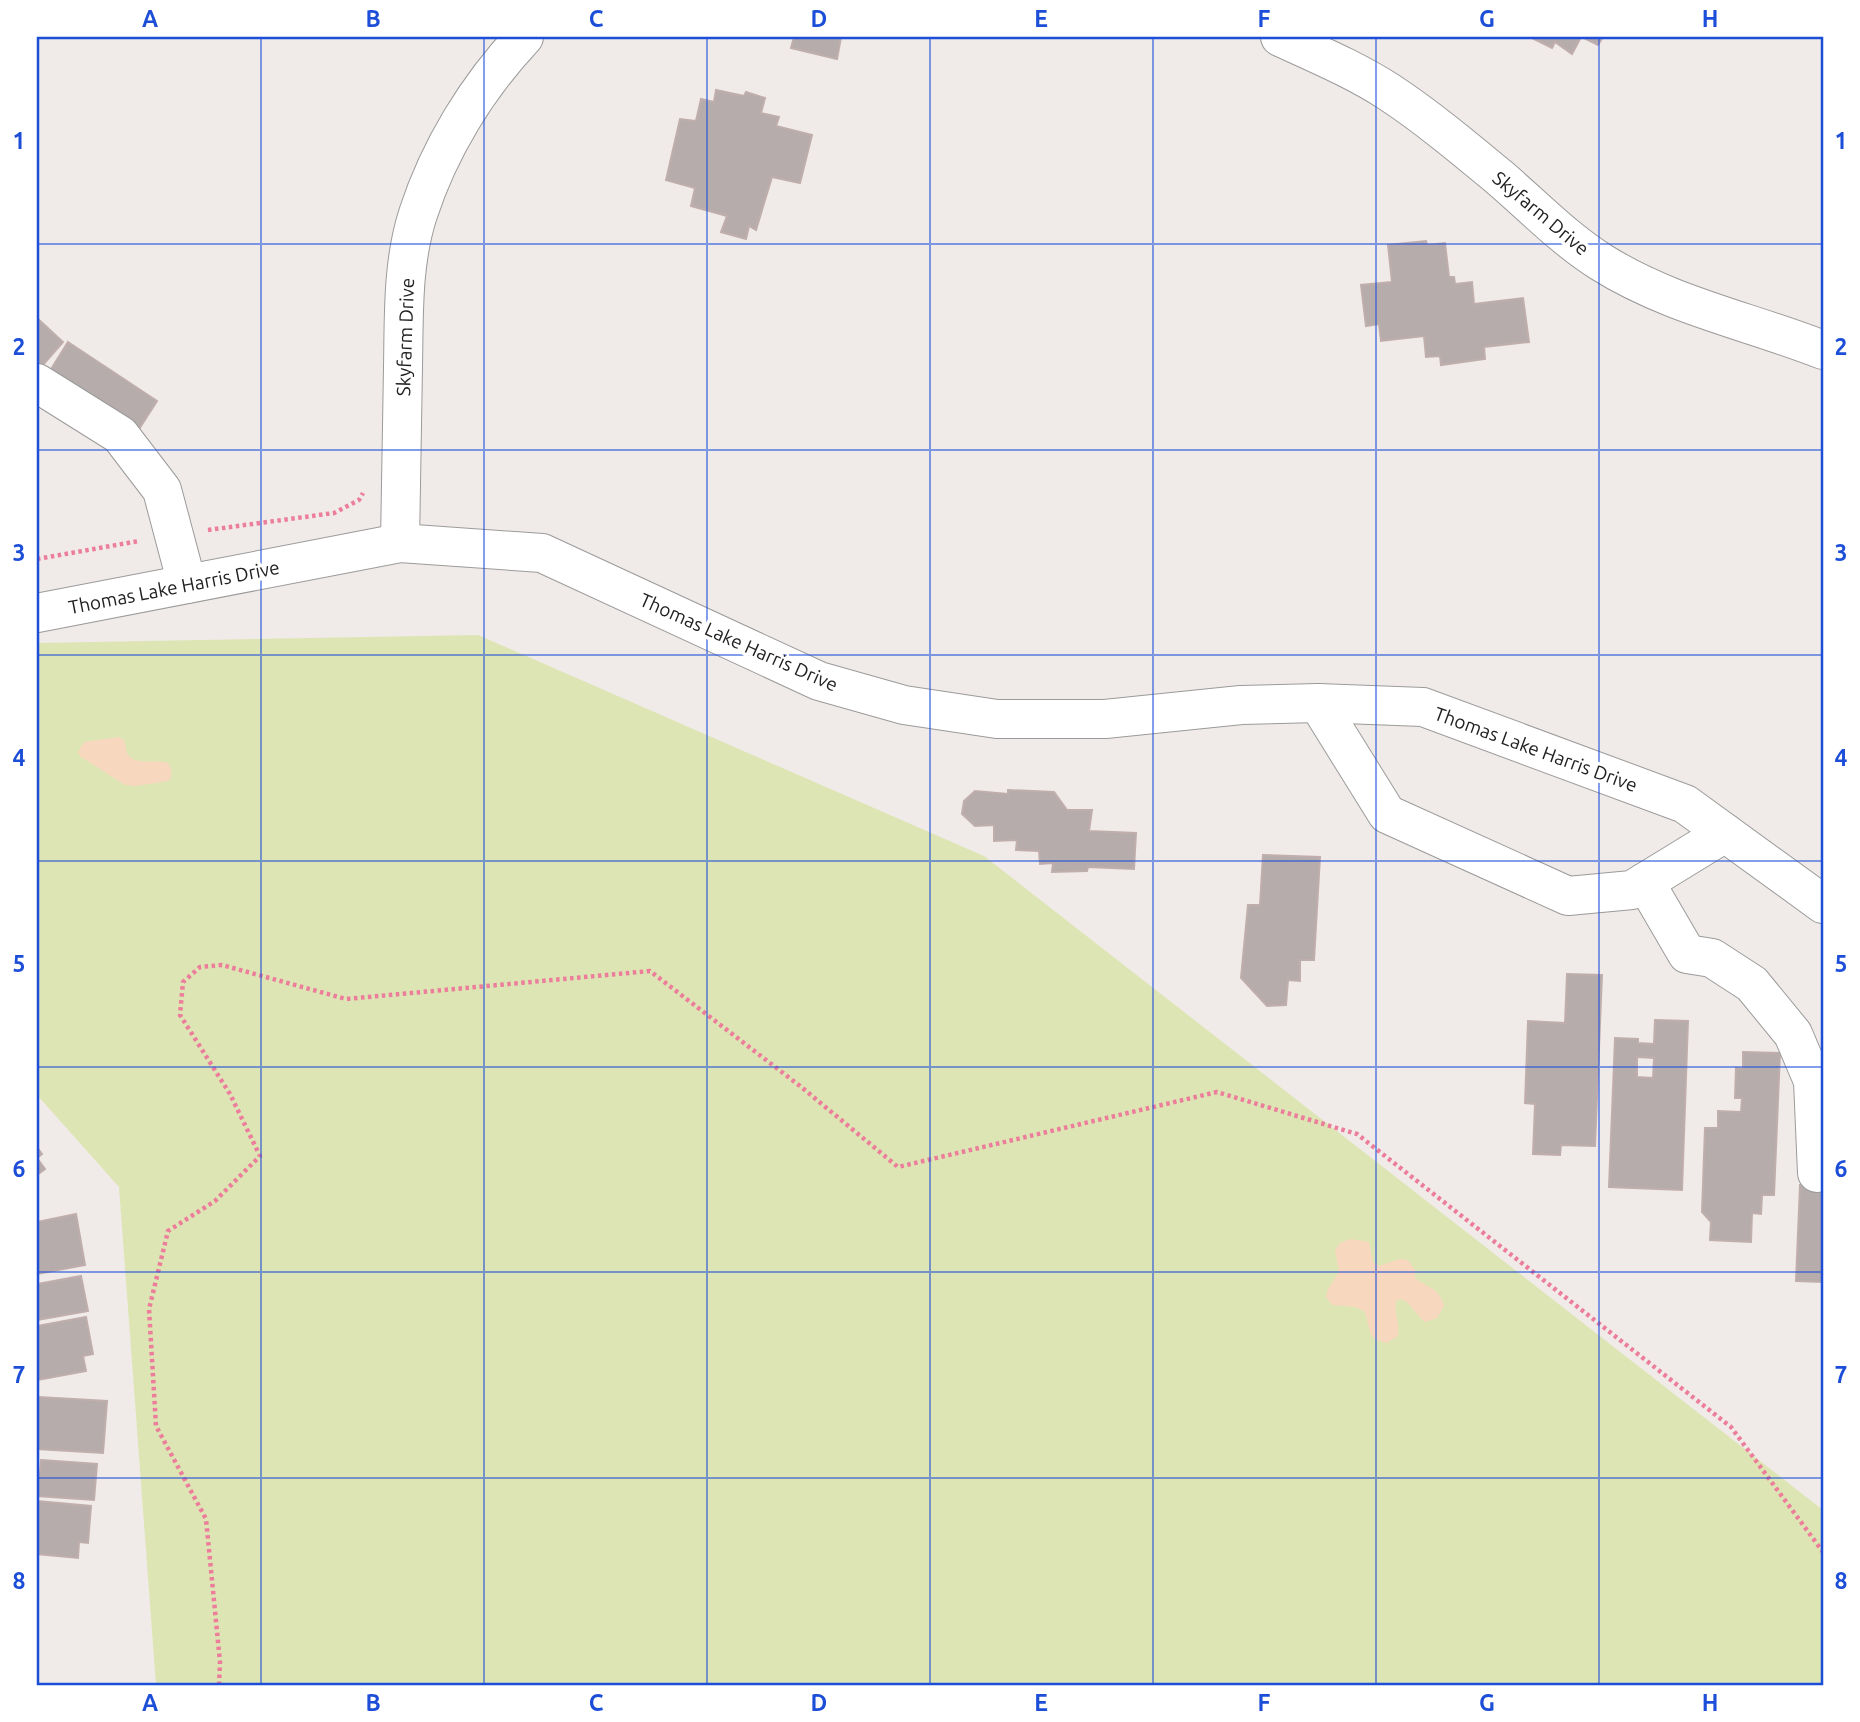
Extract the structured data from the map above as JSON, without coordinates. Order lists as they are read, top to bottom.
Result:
{
  "streets": {
    "street": ["Skyfarm Drive", "Thomas Lake Harris Drive"]
  },
  "crossings": [
    ["Skyfarm Drive", "Thomas Lake Harris Drive"]
  ],
  "grid": {
    "columns": [
      "A",
      "B",
      "C",
      "D",
      "E",
      "F",
      "G",
      "H"
    ],
    "rows": [
      "1",
      "2",
      "3",
      "4",
      "5",
      "6",
      "7",
      "8"
    ]
  }
}
